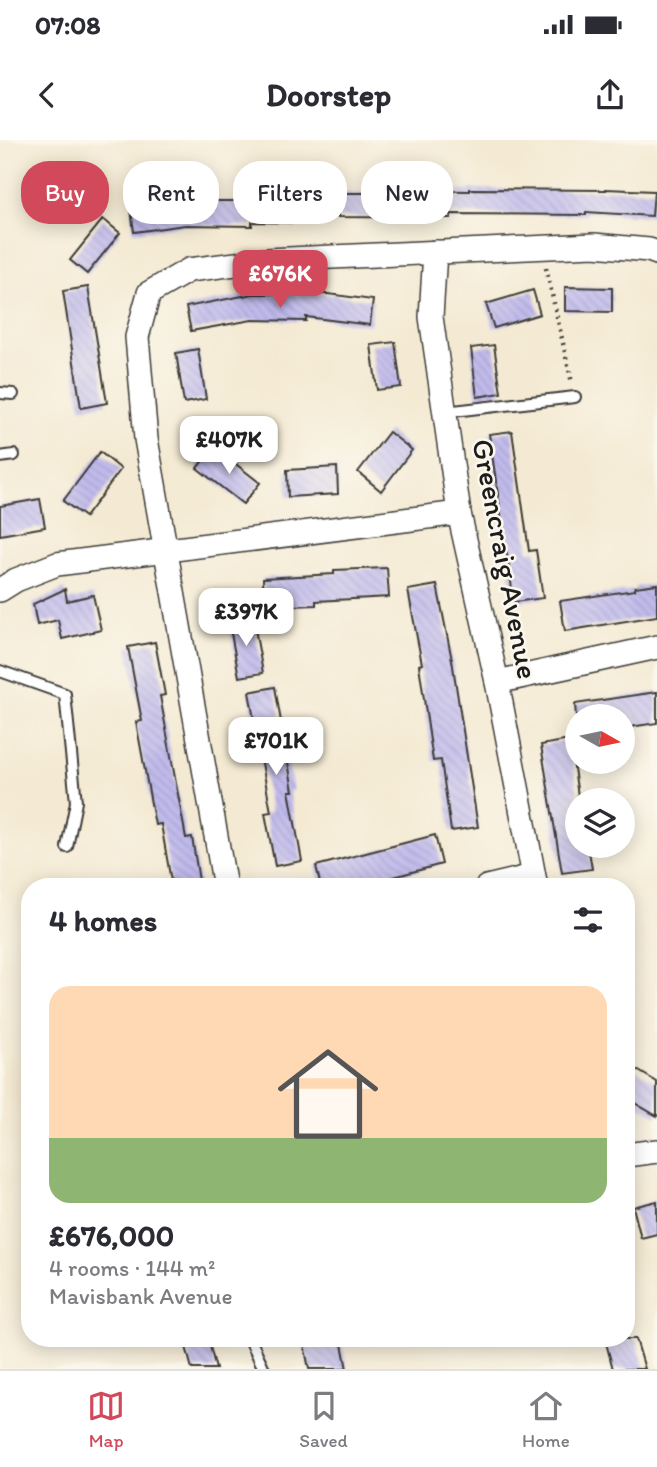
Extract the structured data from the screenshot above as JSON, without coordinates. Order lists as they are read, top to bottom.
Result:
{
  "streets": {
    "street": ["Greencraig Avenue"]
  },
  "north": "right",
  "page": {
    "status": "07:08",
    "header": "Doorstep",
    "chip": [
      "Buy",
      "Rent",
      "Filters",
      "New"
    ],
    "price": [
      "£676K",
      "£407K",
      "£397K",
      "£701K"
    ],
    "heading": "4 homes",
    "list": [
      {
        "name": "£676,000",
        "note": "4 rooms · 144 m² · Mavisbank Avenue"
      }
    ],
    "tabs": ["Map", "Saved", "Home"]
  }
}
